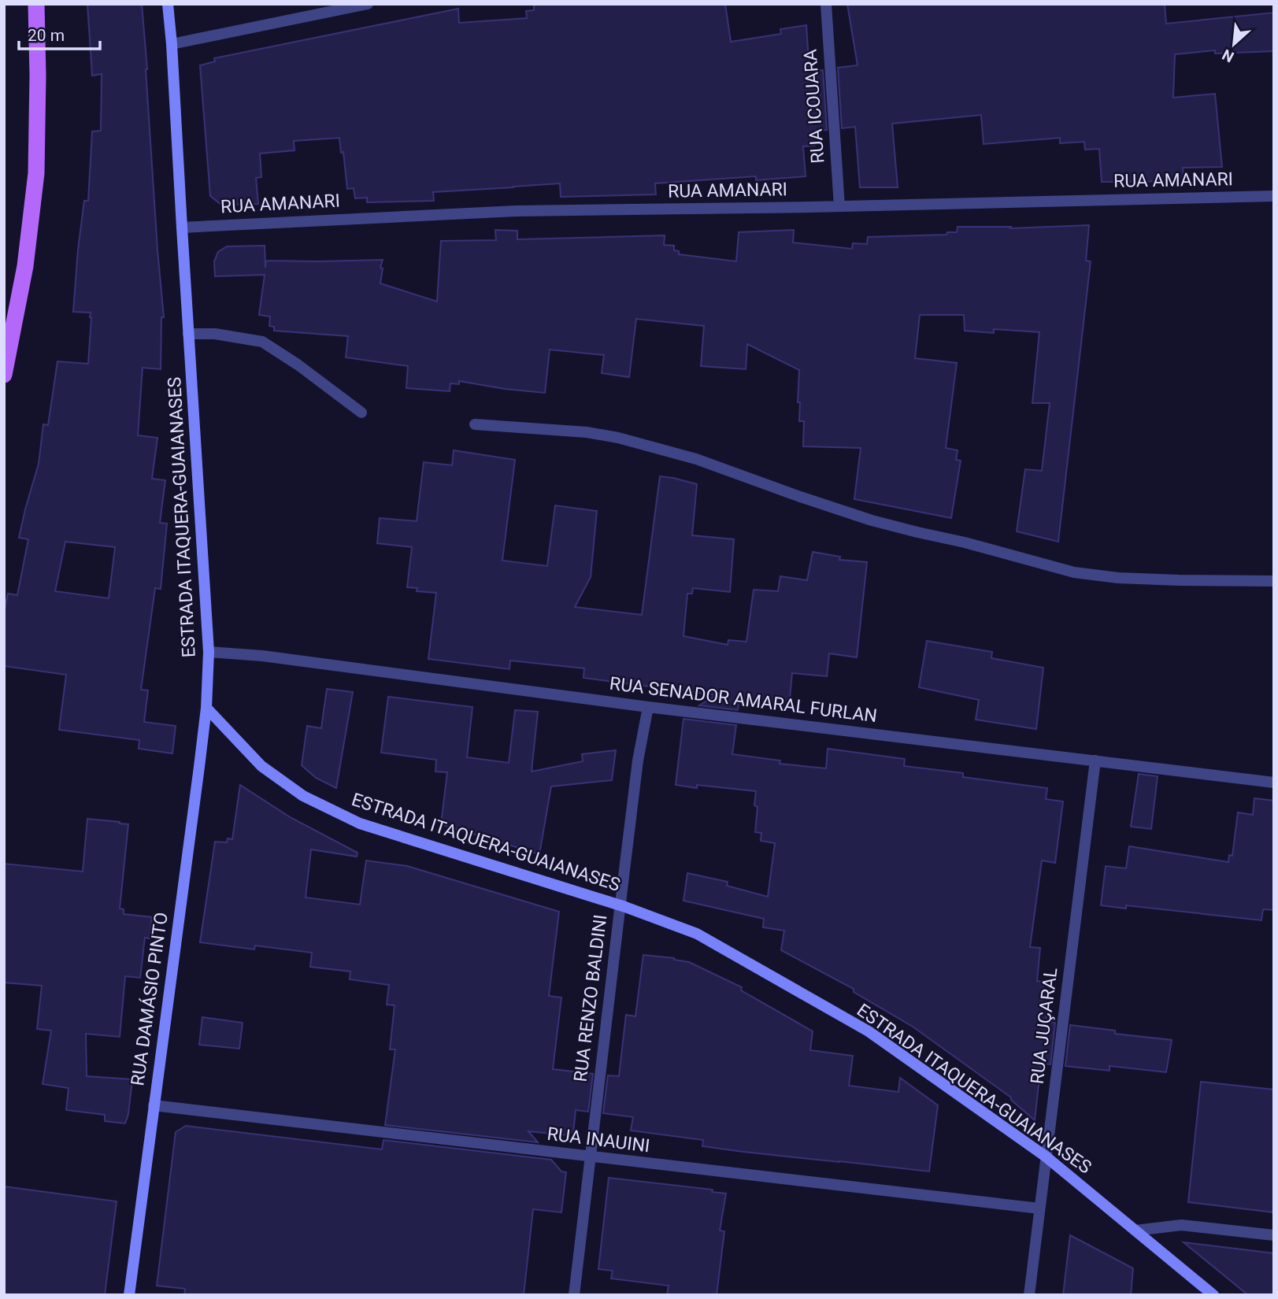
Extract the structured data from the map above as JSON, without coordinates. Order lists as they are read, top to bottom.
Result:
{
  "streets": {
    "main road": ["ESTRADA ITAQUERA-GUAIANASES", "RUA DAMÁSIO PINTO"],
    "street": [
      "RUA ICOUARA",
      "RUA AMANARI",
      "RUA SENADOR AMARAL FURLAN",
      "RUA RENZO BALDINI",
      "RUA JUÇARAL",
      "RUA INAUINI"
    ]
  },
  "crossings": [
    ["RUA ICOUARA", "RUA AMANARI"],
    ["RUA AMANARI", "ESTRADA ITAQUERA-GUAIANASES"],
    ["ESTRADA ITAQUERA-GUAIANASES", "RUA SENADOR AMARAL FURLAN"],
    ["ESTRADA ITAQUERA-GUAIANASES", "RUA RENZO BALDINI"],
    ["ESTRADA ITAQUERA-GUAIANASES", "RUA DAMÁSIO PINTO"],
    ["ESTRADA ITAQUERA-GUAIANASES", "RUA JUÇARAL"],
    ["RUA SENADOR AMARAL FURLAN", "RUA RENZO BALDINI"],
    ["RUA SENADOR AMARAL FURLAN", "RUA JUÇARAL"],
    ["RUA RENZO BALDINI", "RUA INAUINI"],
    ["RUA DAMÁSIO PINTO", "RUA INAUINI"],
    ["RUA JUÇARAL", "RUA INAUINI"]
  ],
  "scale_bar": "20 m",
  "north": "bottom left"
}
